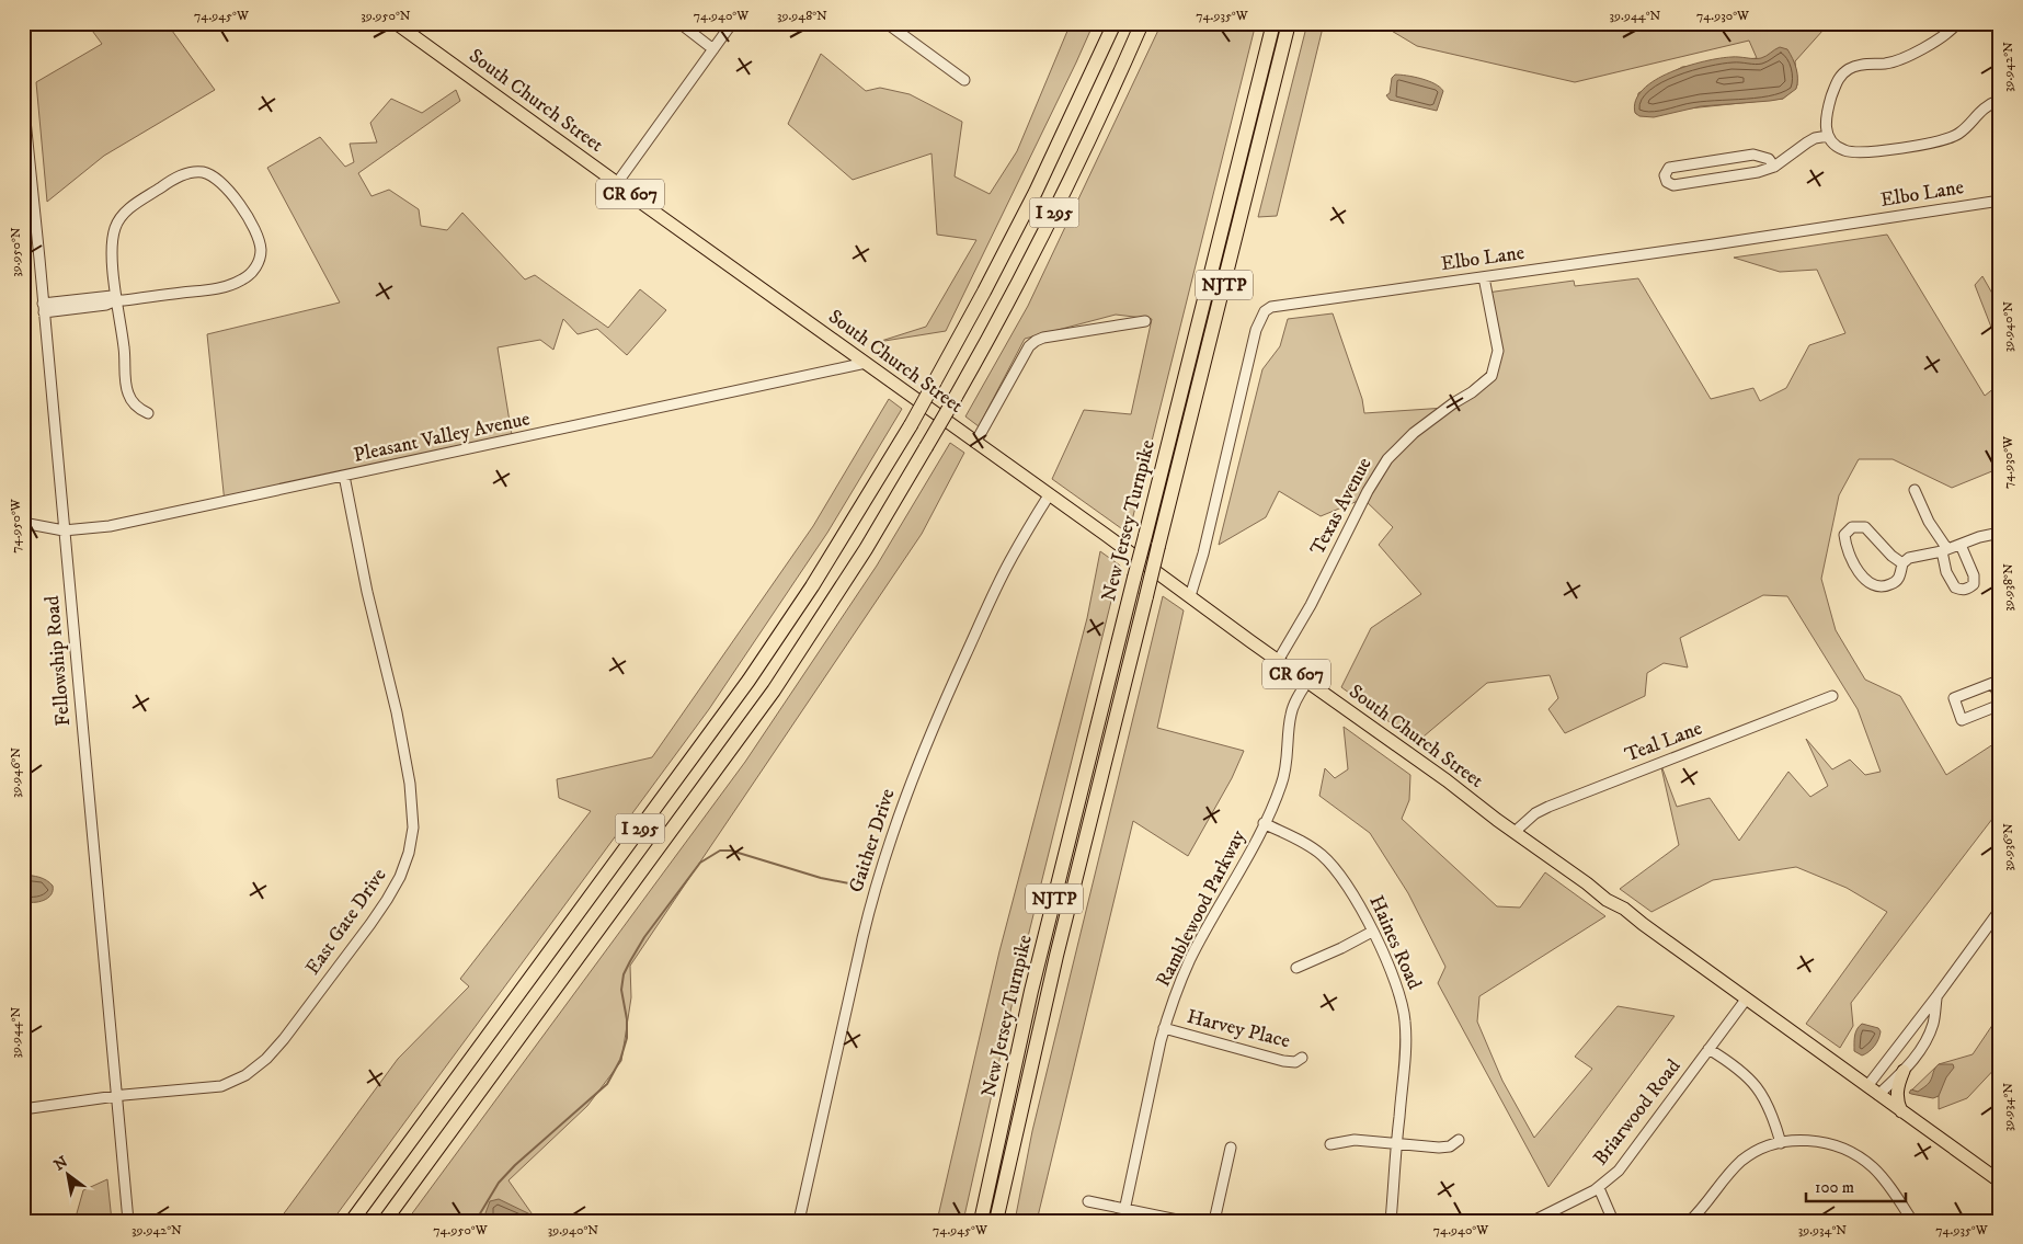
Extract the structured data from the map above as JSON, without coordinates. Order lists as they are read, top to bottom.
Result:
{
  "streets": {
    "highway": ["I 295", "NJTP", "New Jersey Turnpike"],
    "main road": ["South Church Street", "CR 607"],
    "street": [
      "Elbo Lane",
      "Pleasant Valley Avenue",
      "Texas Avenue",
      "Fellowship Road",
      "Teal Lane",
      "Gaither Drive",
      "Ramblewood Parkway",
      "East Gate Drive",
      "Haines Road",
      "Harvey Place",
      "Briarwood Road"
    ]
  },
  "crossings": [
    ["South Church Street", "Elbo Lane"],
    ["South Church Street", "Pleasant Valley Avenue"],
    ["South Church Street", "Texas Avenue"],
    ["South Church Street", "Teal Lane"],
    ["South Church Street", "Gaither Drive"],
    ["South Church Street", "Ramblewood Parkway"],
    ["South Church Street", "Briarwood Road"],
    ["Elbo Lane", "Texas Avenue"],
    ["Pleasant Valley Avenue", "Fellowship Road"],
    ["Pleasant Valley Avenue", "East Gate Drive"],
    ["Fellowship Road", "East Gate Drive"],
    ["Ramblewood Parkway", "Haines Road"],
    ["Ramblewood Parkway", "Harvey Place"]
  ],
  "scale_bar": "100 m",
  "north": "top left",
  "coordinates": [
    "74.945°W",
    "39.950°N",
    "74.940°W",
    "39.948°N",
    "74.935°W",
    "39.944°N",
    "74.930°W",
    "39.942°N",
    "39.940°N",
    "74.950°W",
    "39.938°N",
    "39.946°N",
    "39.936°N",
    "39.934°N"
  ]
}
